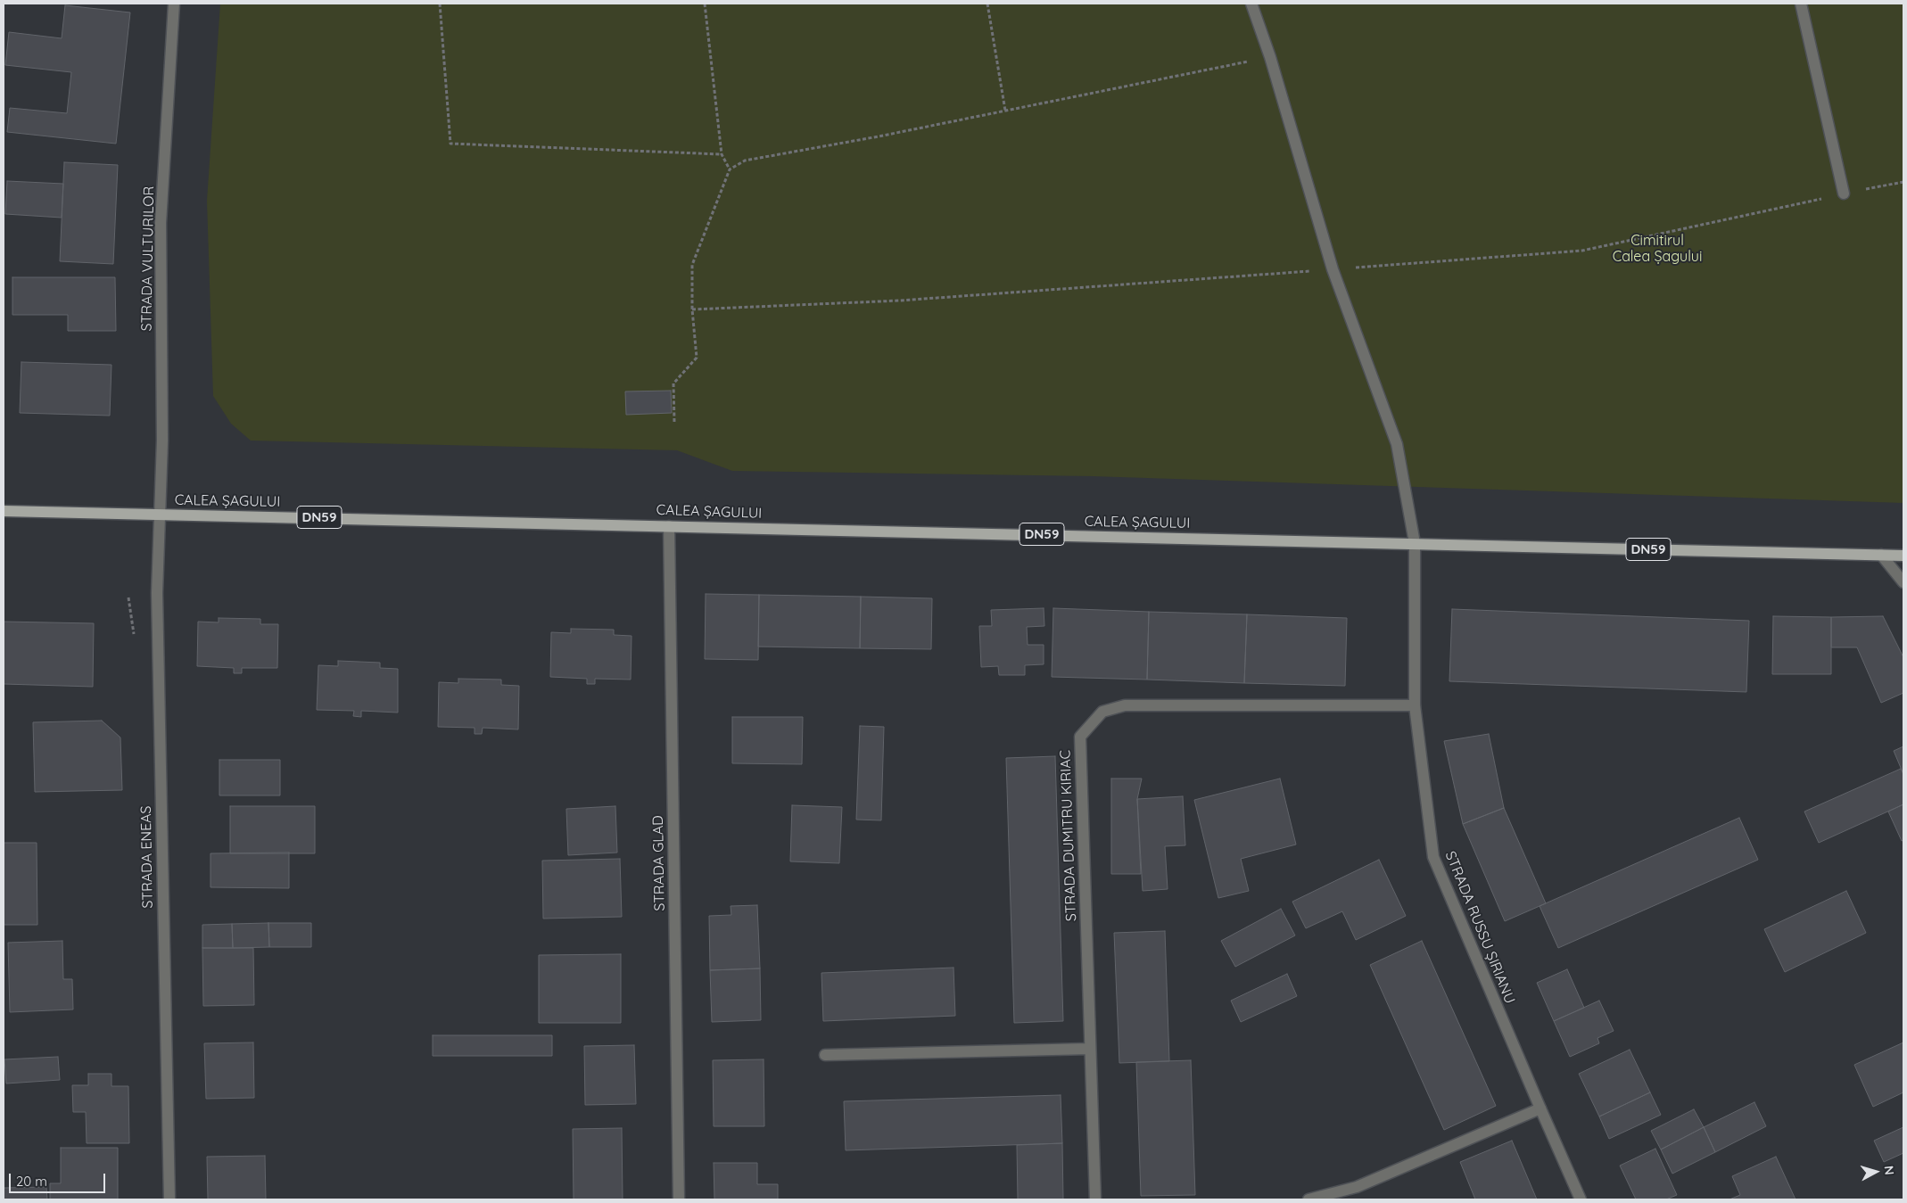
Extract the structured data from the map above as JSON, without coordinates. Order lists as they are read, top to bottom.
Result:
{
  "streets": {
    "main road": ["CALEA ȘAGULUI", "DN59"],
    "street": [
      "STRADA VULTURILOR",
      "STRADA DUMITRU KIRIAC",
      "STRADA ENEAS",
      "STRADA GLAD",
      "STRADA RUSSU ȘIRIANU"
    ]
  },
  "crossings": [
    ["STRADA VULTURILOR", "CALEA ȘAGULUI"],
    ["STRADA VULTURILOR", "STRADA ENEAS"],
    ["CALEA ȘAGULUI", "DN59"],
    ["CALEA ȘAGULUI", "STRADA ENEAS"],
    ["CALEA ȘAGULUI", "STRADA GLAD"],
    ["CALEA ȘAGULUI", "STRADA RUSSU ȘIRIANU"],
    ["DN59", "STRADA RUSSU ȘIRIANU"],
    ["STRADA DUMITRU KIRIAC", "STRADA RUSSU ȘIRIANU"]
  ],
  "parks": ["Cimitirul Calea Șagului"],
  "scale_bar": "20 m",
  "north": "right"
}
